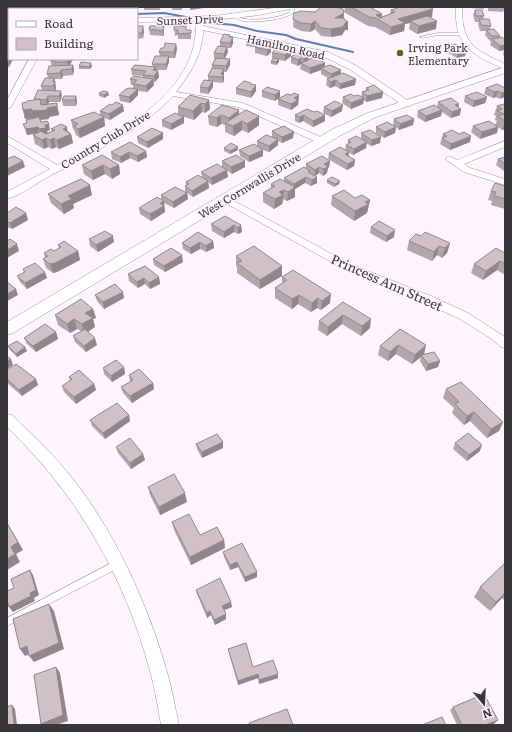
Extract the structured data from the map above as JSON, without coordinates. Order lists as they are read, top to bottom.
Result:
{
  "streets": {
    "street": [
      "Sunset Drive",
      "Hamilton Road",
      "Country Club Drive",
      "West Cornwallis Drive",
      "Princess Ann Street"
    ]
  },
  "crossings": [
    ["Sunset Drive", "Hamilton Road"],
    ["Sunset Drive", "Country Club Drive"],
    ["Hamilton Road", "Country Club Drive"],
    ["Hamilton Road", "West Cornwallis Drive"],
    ["West Cornwallis Drive", "Princess Ann Street"]
  ],
  "places": ["Irving Park Elementary"],
  "legend": ["Road", "Building"],
  "north": "bottom"
}
